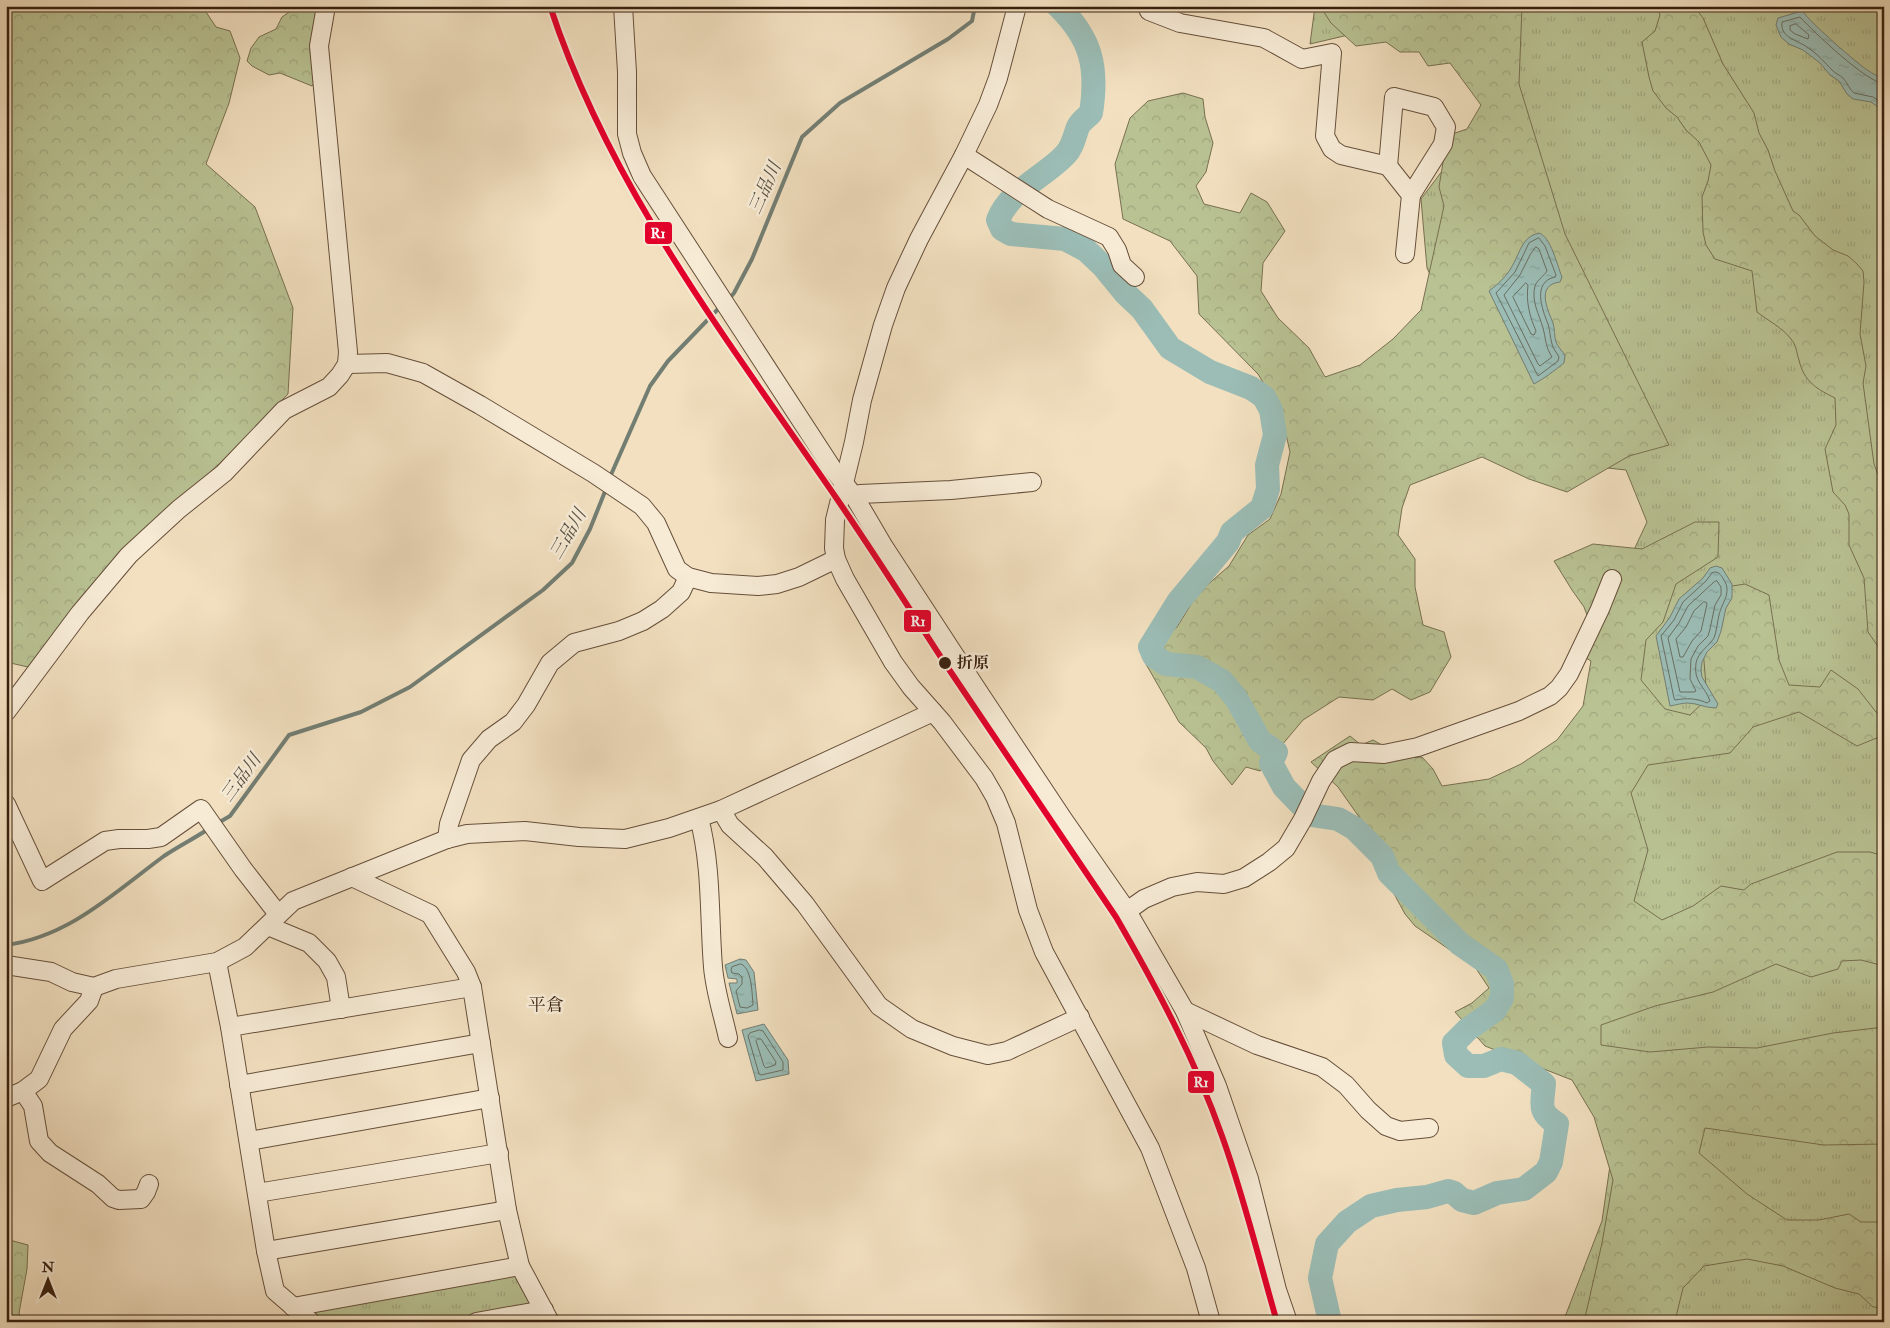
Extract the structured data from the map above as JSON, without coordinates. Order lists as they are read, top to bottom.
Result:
{
  "districts": ["平倉"],
  "water": ["三品川"],
  "places": ["折原"],
  "lines": ["transit line R1"],
  "north": "top"
}
